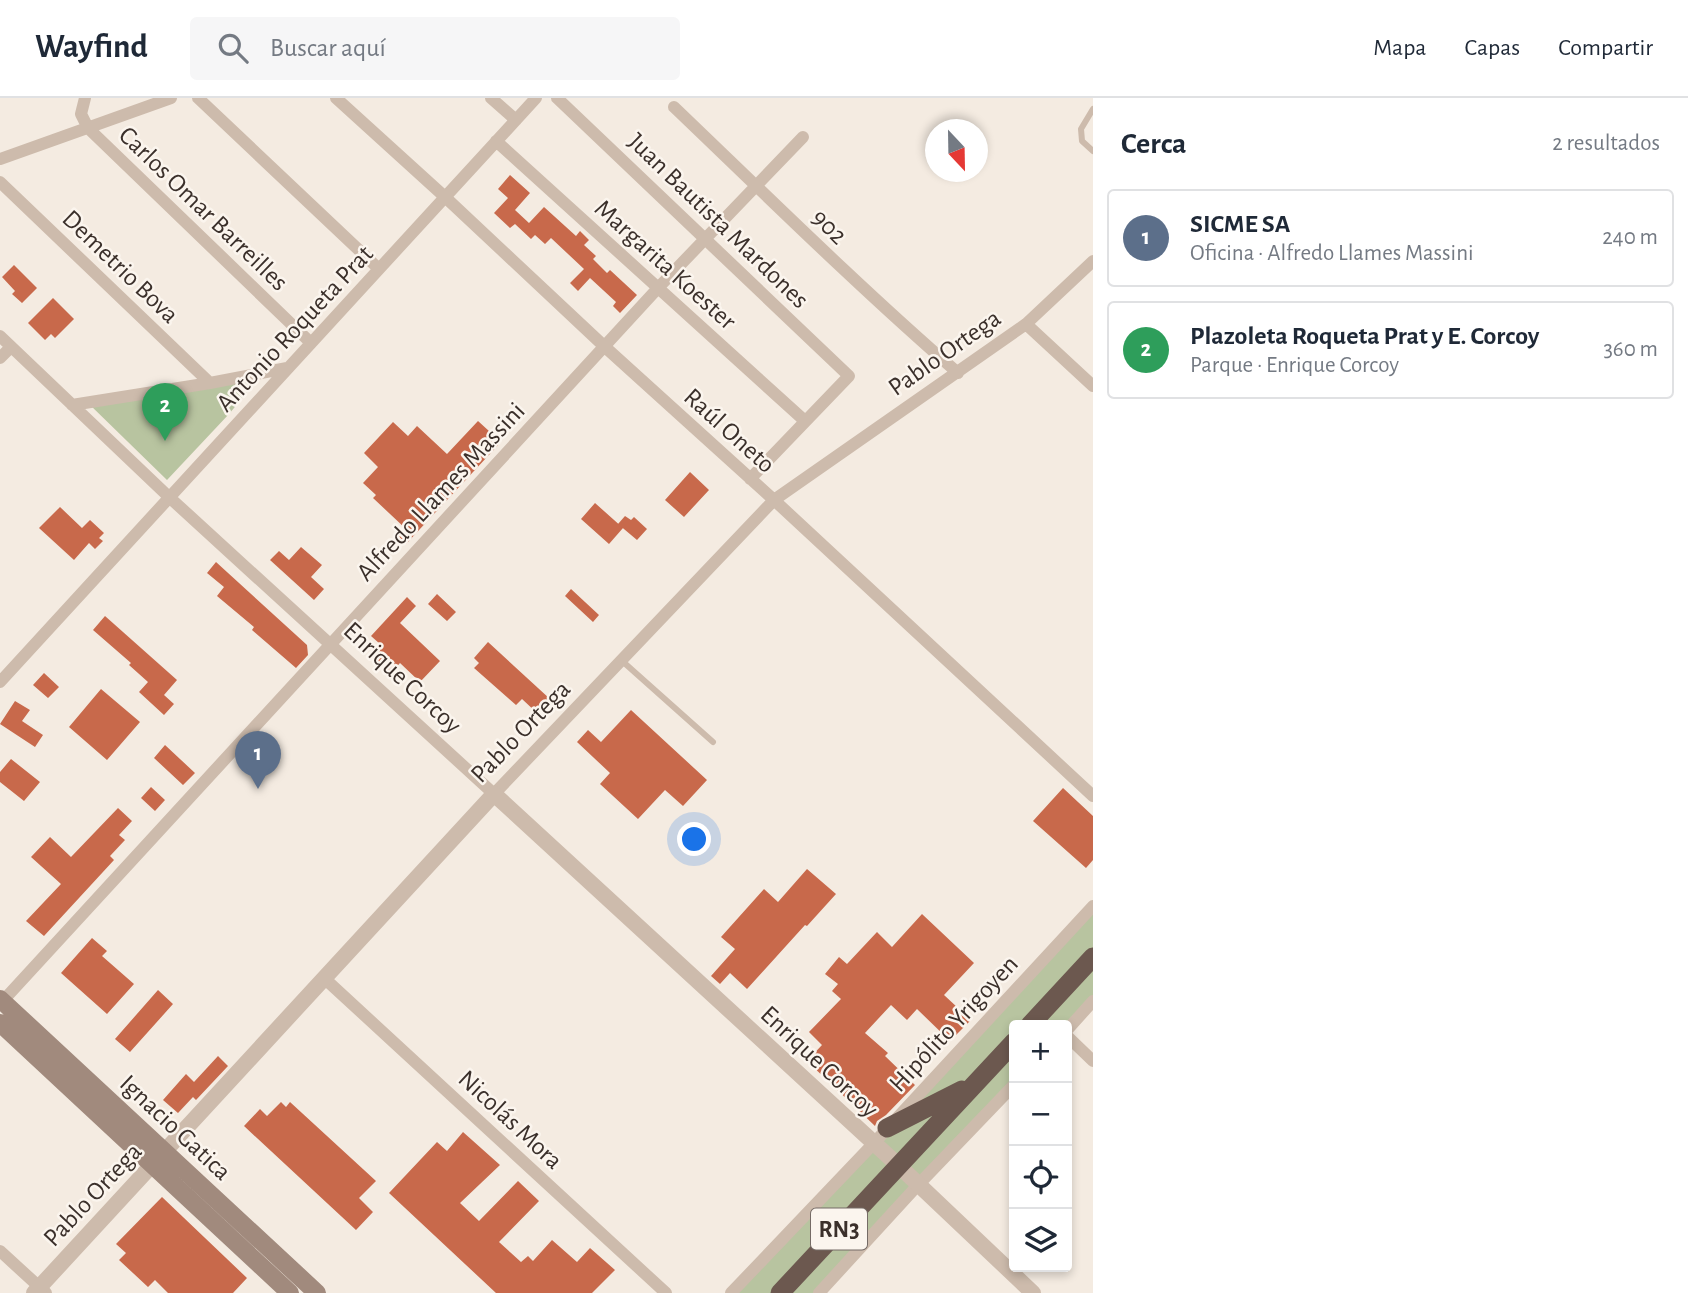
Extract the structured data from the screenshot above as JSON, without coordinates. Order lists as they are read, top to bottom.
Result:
{
  "streets": {
    "highway": ["RN3"],
    "main road": ["Ignacio Gatica"],
    "street": [
      "Carlos Omar Barreilles",
      "Juan Bautista Mardones",
      "902",
      "Margarita Koester",
      "Demetrio Bova",
      "Antonio Roqueta Prat",
      "Pablo Ortega",
      "Raúl Oneto",
      "Alfredo Llames Massini",
      "Enrique Corcoy",
      "Hipólito Yrigoyen",
      "Nicolás Mora"
    ]
  },
  "crossings": [
    ["Carlos Omar Barreilles", "Antonio Roqueta Prat"],
    ["Juan Bautista Mardones", "Margarita Koester"],
    ["Juan Bautista Mardones", "Alfredo Llames Massini"],
    ["902", "Pablo Ortega"],
    ["902", "Alfredo Llames Massini"],
    ["Margarita Koester", "Antonio Roqueta Prat"],
    ["Margarita Koester", "Alfredo Llames Massini"],
    ["Antonio Roqueta Prat", "Raúl Oneto"],
    ["Antonio Roqueta Prat", "Enrique Corcoy"],
    ["Pablo Ortega", "Raúl Oneto"],
    ["Pablo Ortega", "Enrique Corcoy"],
    ["Pablo Ortega", "Nicolás Mora"],
    ["Pablo Ortega", "Ignacio Gatica"],
    ["Raúl Oneto", "Alfredo Llames Massini"],
    ["Alfredo Llames Massini", "Enrique Corcoy"],
    ["Alfredo Llames Massini", "Ignacio Gatica"],
    ["Enrique Corcoy", "Hipólito Yrigoyen"],
    ["Enrique Corcoy", "RN3"]
  ],
  "north": "bottom",
  "page": {
    "header": "Wayfind",
    "search": "Buscar aquí",
    "nav": ["Mapa", "Capas", "Compartir"],
    "heading": ["Cerca", "2 resultados"],
    "list": [
      {
        "mark": "1",
        "name": "SICME SA",
        "note": "Oficina · Alfredo Llames Massini",
        "value": "240 m"
      },
      {
        "mark": "2",
        "name": "Plazoleta Roqueta Prat y E. Corcoy",
        "note": "Parque · Enrique Corcoy",
        "value": "360 m"
      }
    ],
    "pins": ["2", "1"],
    "map_buttons": ["+", "−"]
  }
}
